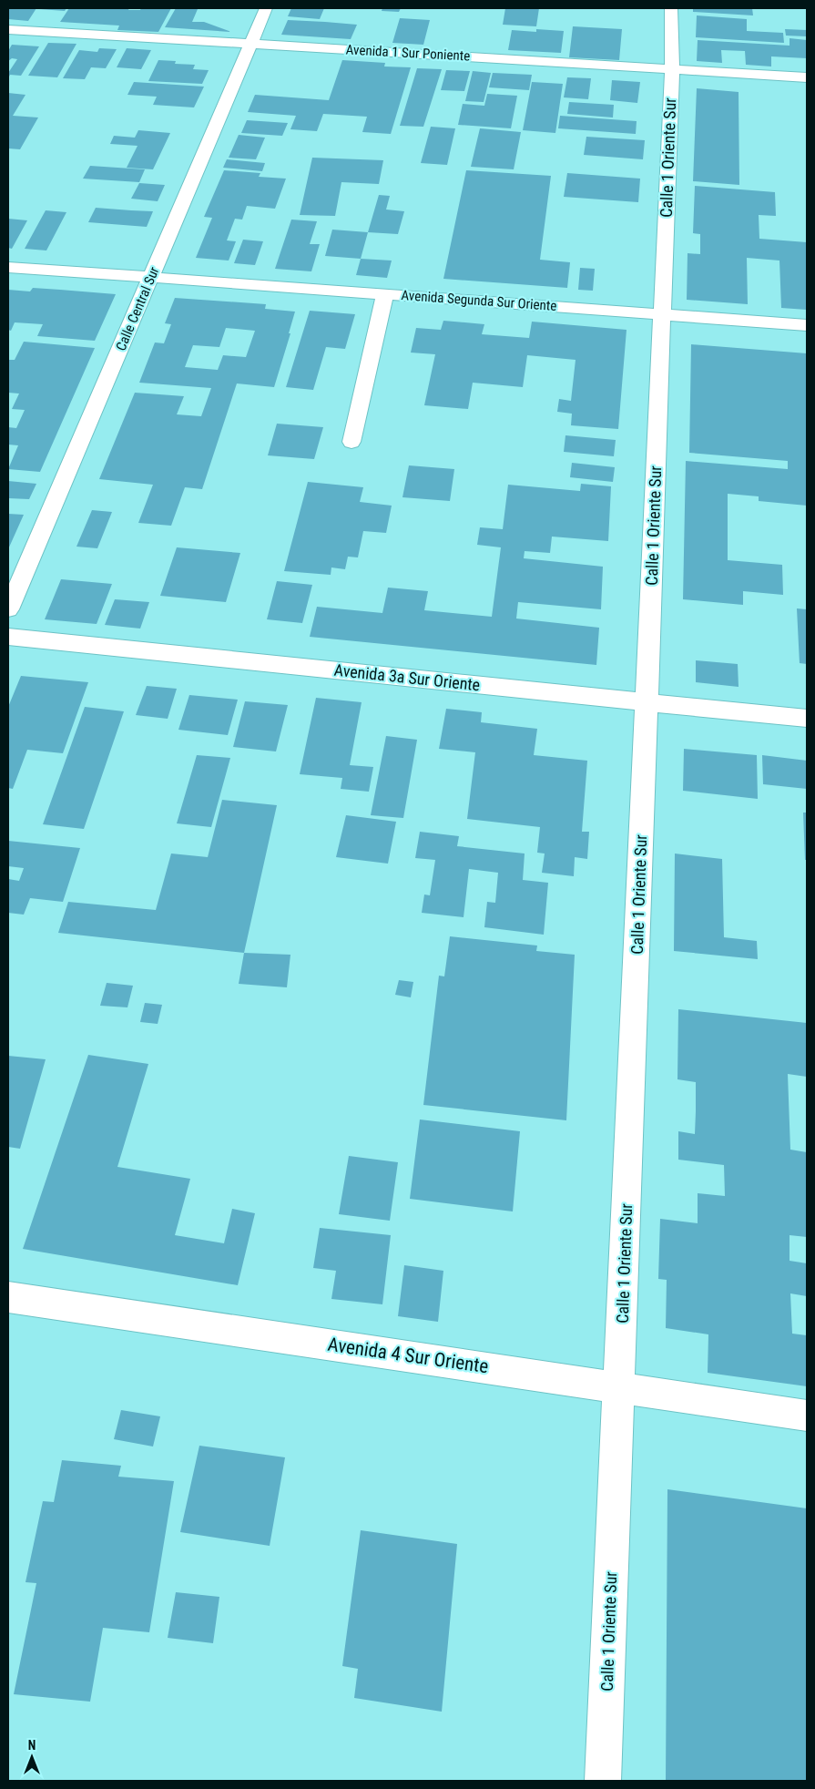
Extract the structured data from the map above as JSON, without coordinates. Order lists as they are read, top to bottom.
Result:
{
  "streets": {
    "street": [
      "Avenida 1 Sur Poniente",
      "Calle 1 Oriente Sur",
      "Avenida Segunda Sur Oriente",
      "Calle Central Sur",
      "Avenida 3a Sur Oriente",
      "Avenida 4 Sur Oriente"
    ]
  },
  "crossings": [
    ["Avenida 1 Sur Poniente", "Calle 1 Oriente Sur"],
    ["Avenida 1 Sur Poniente", "Calle Central Sur"],
    ["Calle 1 Oriente Sur", "Avenida Segunda Sur Oriente"],
    ["Calle 1 Oriente Sur", "Avenida 3a Sur Oriente"],
    ["Calle 1 Oriente Sur", "Avenida 4 Sur Oriente"],
    ["Avenida Segunda Sur Oriente", "Calle Central Sur"]
  ],
  "north": "top"
}
